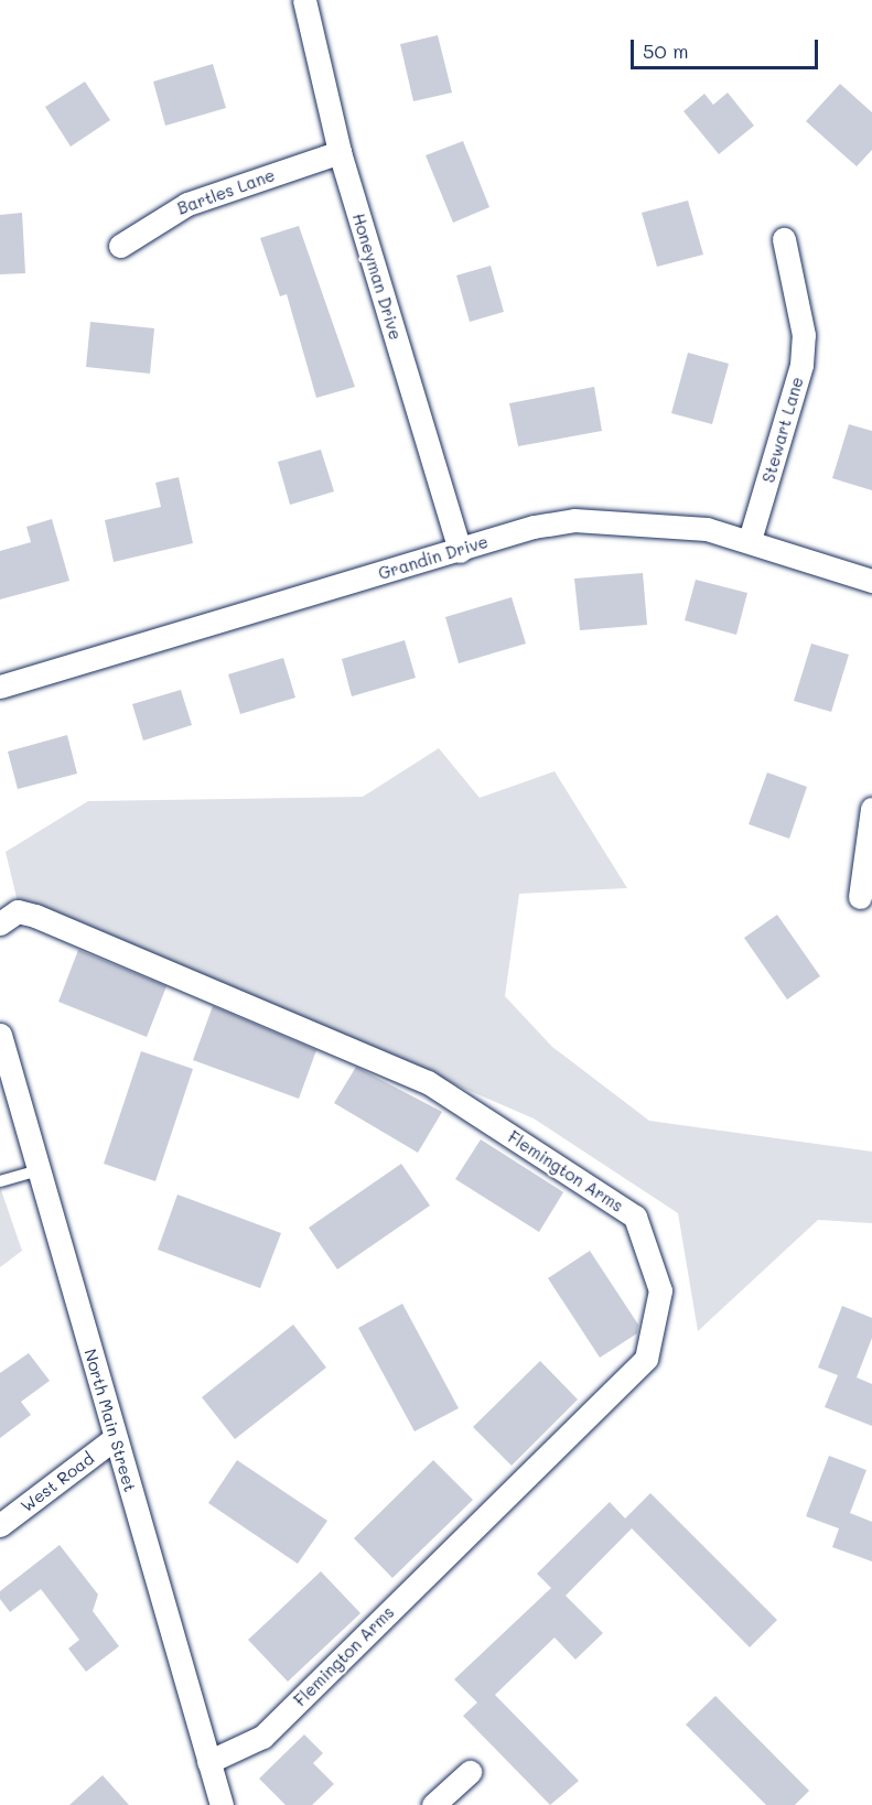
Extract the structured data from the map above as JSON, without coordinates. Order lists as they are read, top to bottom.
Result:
{
  "streets": {
    "street": [
      "Bartles Lane",
      "Honeyman Drive",
      "Stewart Lane",
      "Grandin Drive",
      "Flemington Arms",
      "North Main Street",
      "West Road"
    ]
  },
  "crossings": [
    ["Bartles Lane", "Honeyman Drive"],
    ["Honeyman Drive", "Grandin Drive"],
    ["Stewart Lane", "Grandin Drive"],
    ["Flemington Arms", "North Main Street"],
    ["North Main Street", "West Road"]
  ],
  "scale_bar": "50 m"
}
